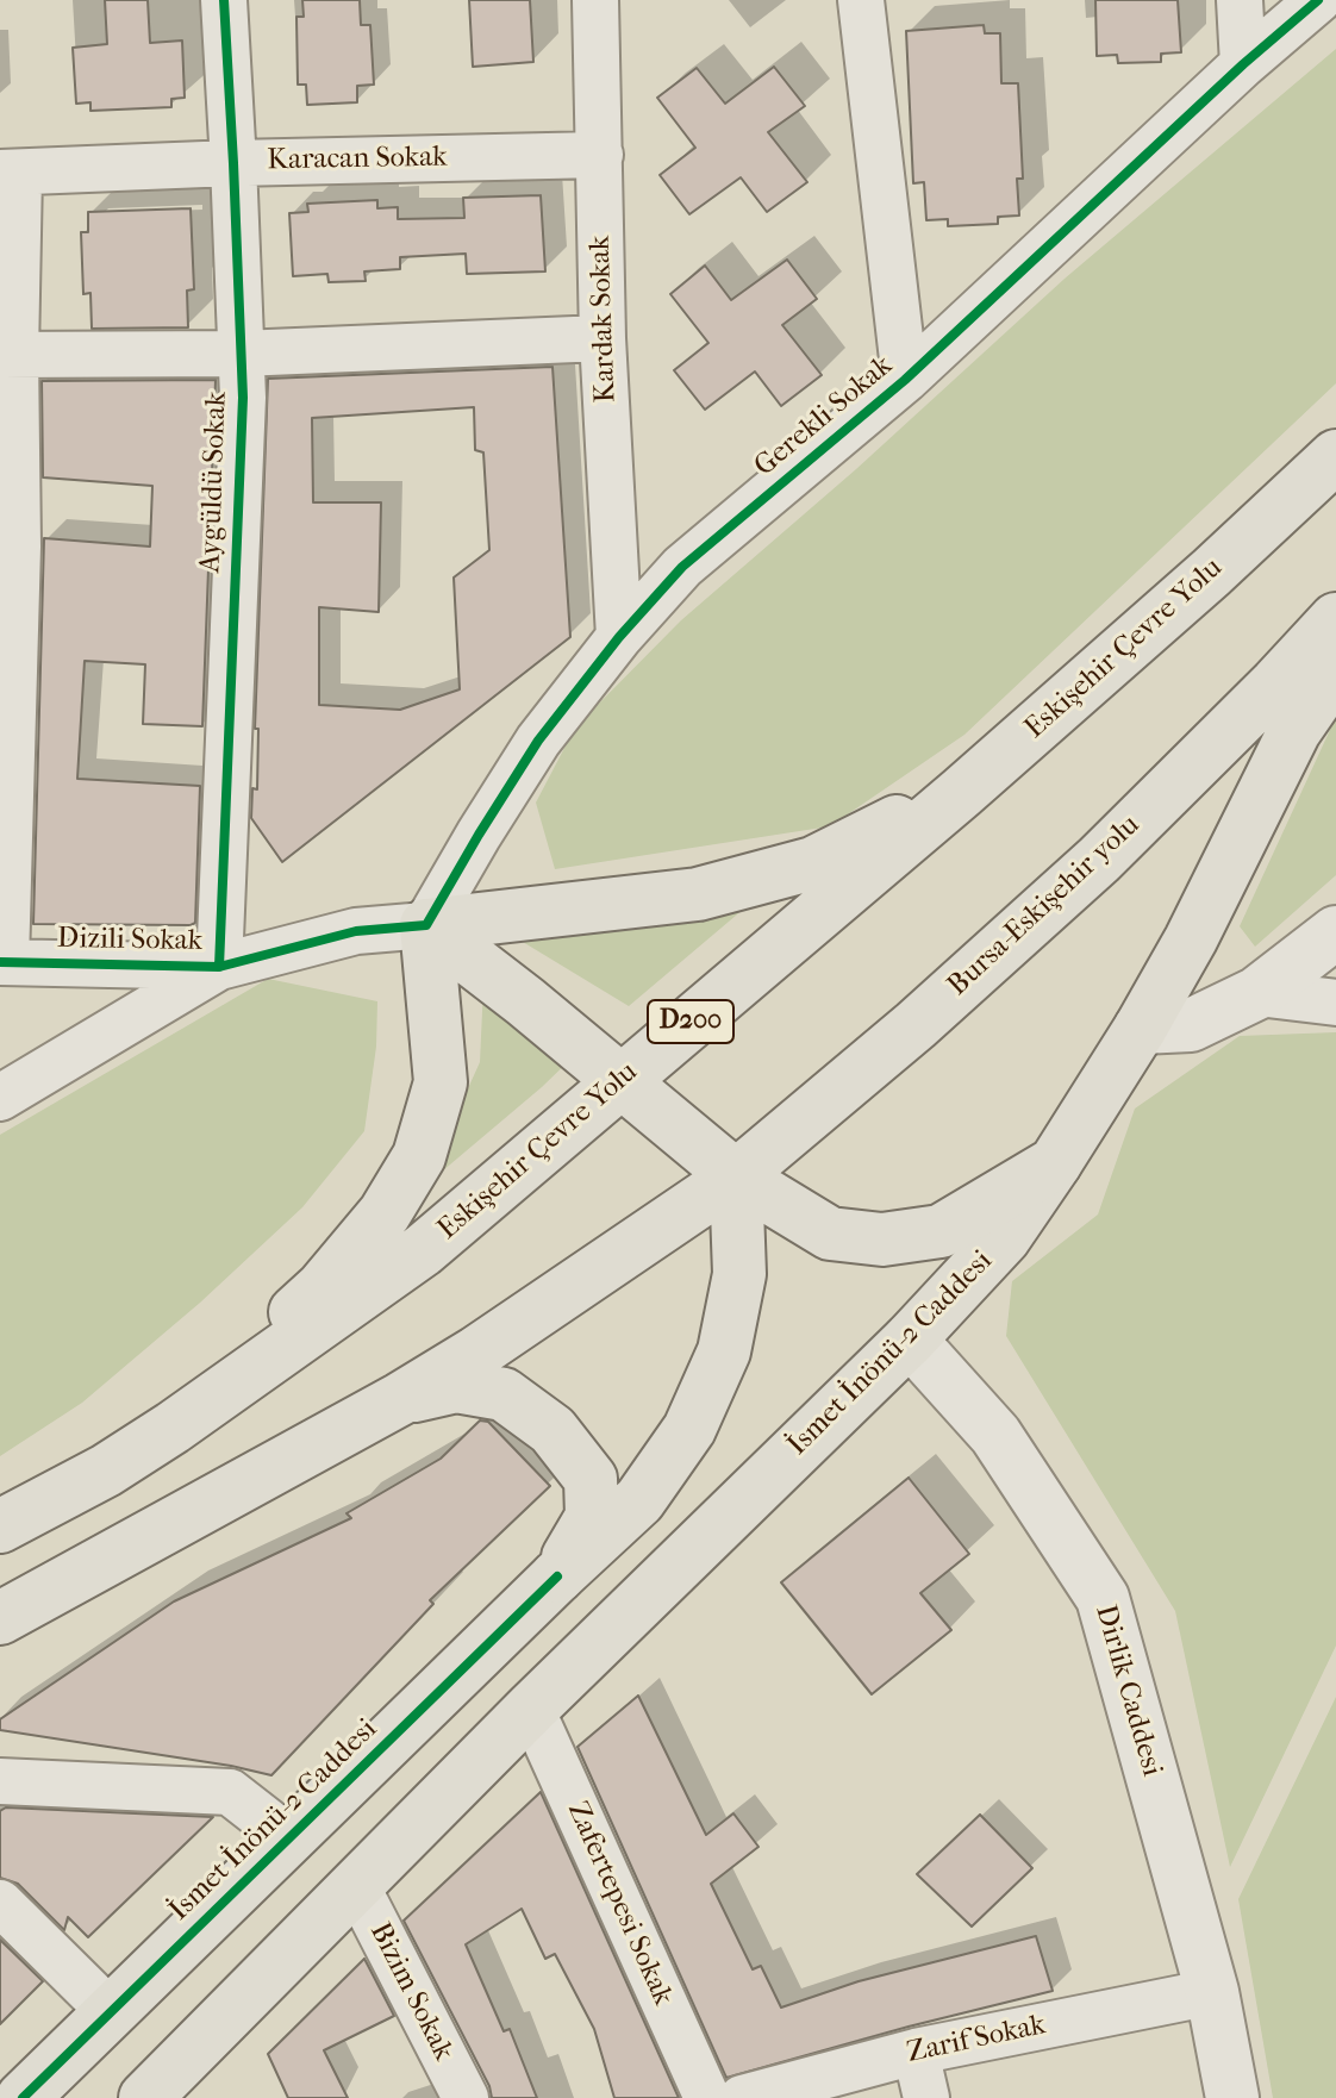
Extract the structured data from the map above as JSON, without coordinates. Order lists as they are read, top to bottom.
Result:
{
  "streets": {
    "main road": [
      "Eskişehir Çevre Yolu",
      "Bursa-Eskişehir yolu",
      "D200",
      "İsmet İnönü-2 Caddesi"
    ],
    "street": [
      "Karacan Sokak",
      "Kardak Sokak",
      "Gerekli Sokak",
      "Aygüldü Sokak",
      "Dizili Sokak",
      "Dirlik Caddesi",
      "Zafertepesi Sokak",
      "Bizim Sokak",
      "Zarif Sokak"
    ]
  },
  "crossings": [
    ["Karacan Sokak", "Kardak Sokak"],
    ["Karacan Sokak", "Aygüldü Sokak"],
    ["Kardak Sokak", "Gerekli Sokak"],
    ["Gerekli Sokak", "Dizili Sokak"],
    ["Aygüldü Sokak", "Dizili Sokak"],
    ["İsmet İnönü-2 Caddesi", "Dirlik Caddesi"],
    ["İsmet İnönü-2 Caddesi", "Zafertepesi Sokak"],
    ["İsmet İnönü-2 Caddesi", "Bizim Sokak"],
    ["Dirlik Caddesi", "Zarif Sokak"]
  ]
}
